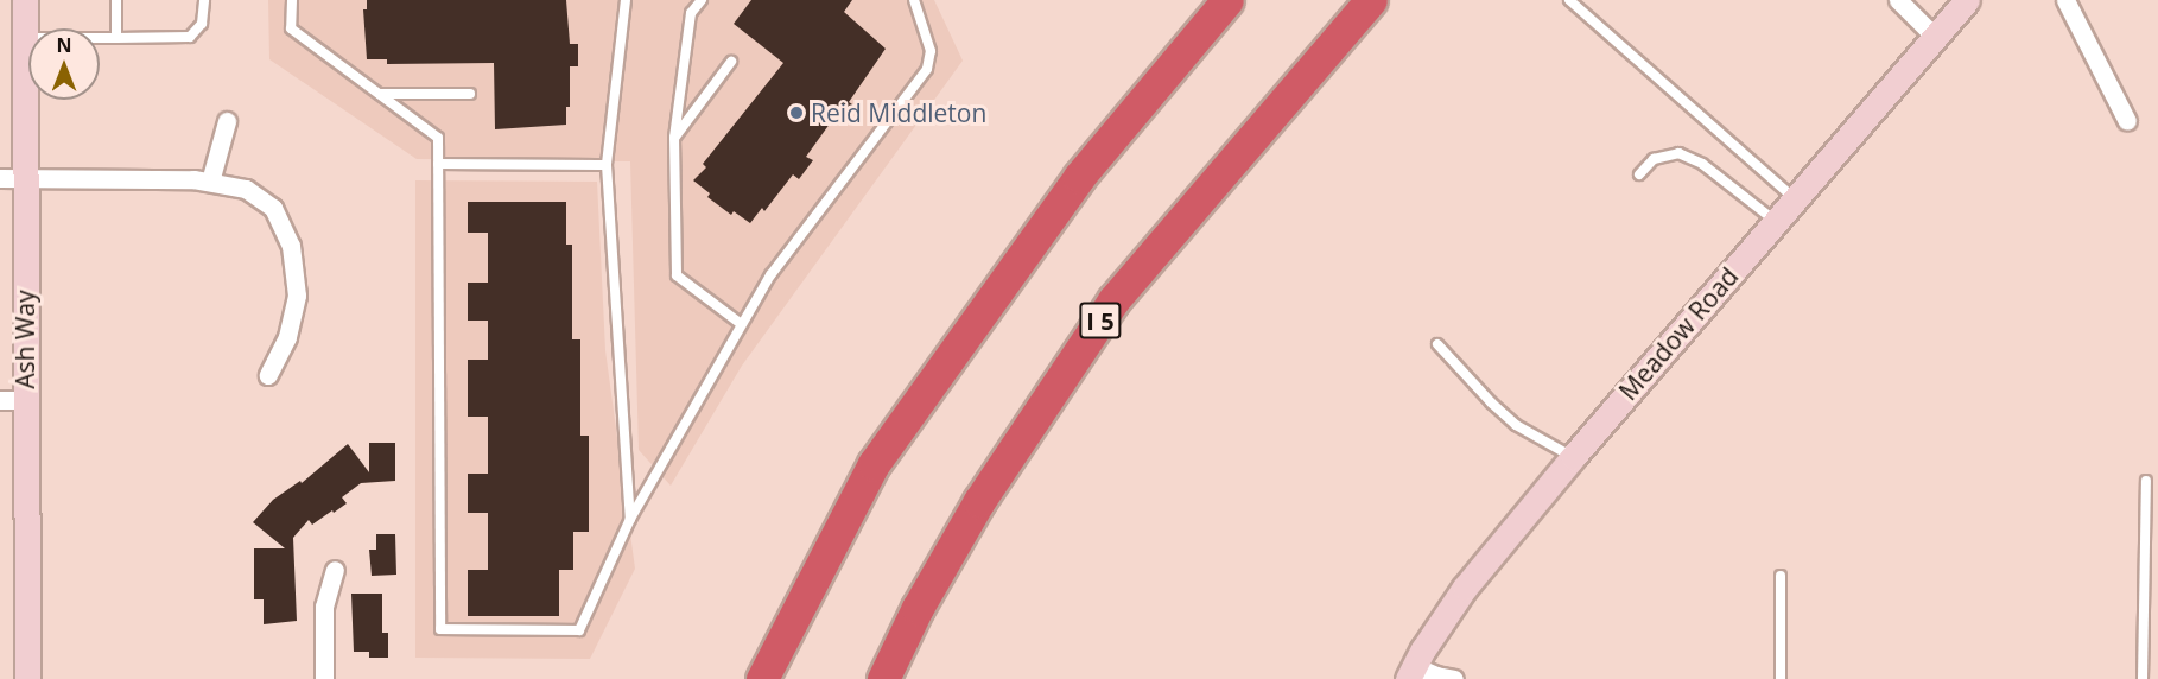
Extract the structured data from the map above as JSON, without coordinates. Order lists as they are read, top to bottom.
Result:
{
  "streets": {
    "highway": ["I 5"],
    "street": ["Meadow Road", "Ash Way"]
  },
  "places": ["Reid Middleton"],
  "north": "top"
}
